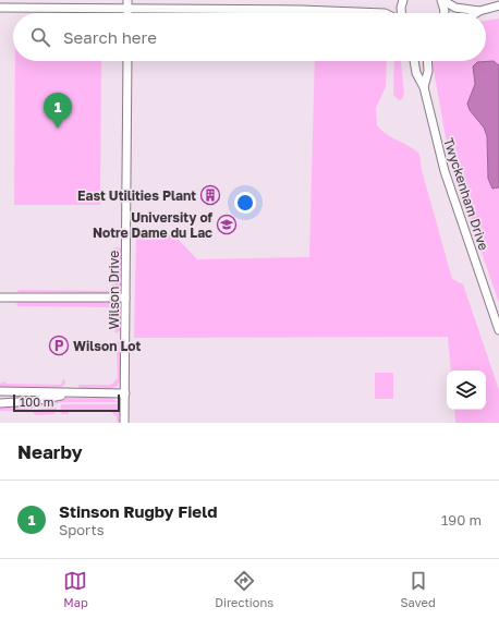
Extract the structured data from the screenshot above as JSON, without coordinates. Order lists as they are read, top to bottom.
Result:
{
  "streets": {
    "street": ["Twyckenham Drive", "Wilson Drive"]
  },
  "places": {
    "building": ["East Utilities Plant"],
    "school or university": ["University of Notre Dame du Lac"],
    "parking": ["Wilson Lot"]
  },
  "scale_bar": "100 m",
  "page": {
    "search": "Search here",
    "pins": "1",
    "scale": "100 m",
    "heading": "Nearby",
    "list": [
      {
        "mark": "1",
        "name": "Stinson Rugby Field",
        "note": "Sports",
        "value": "190 m"
      }
    ],
    "nav": ["Map", "Directions", "Saved"]
  }
}
